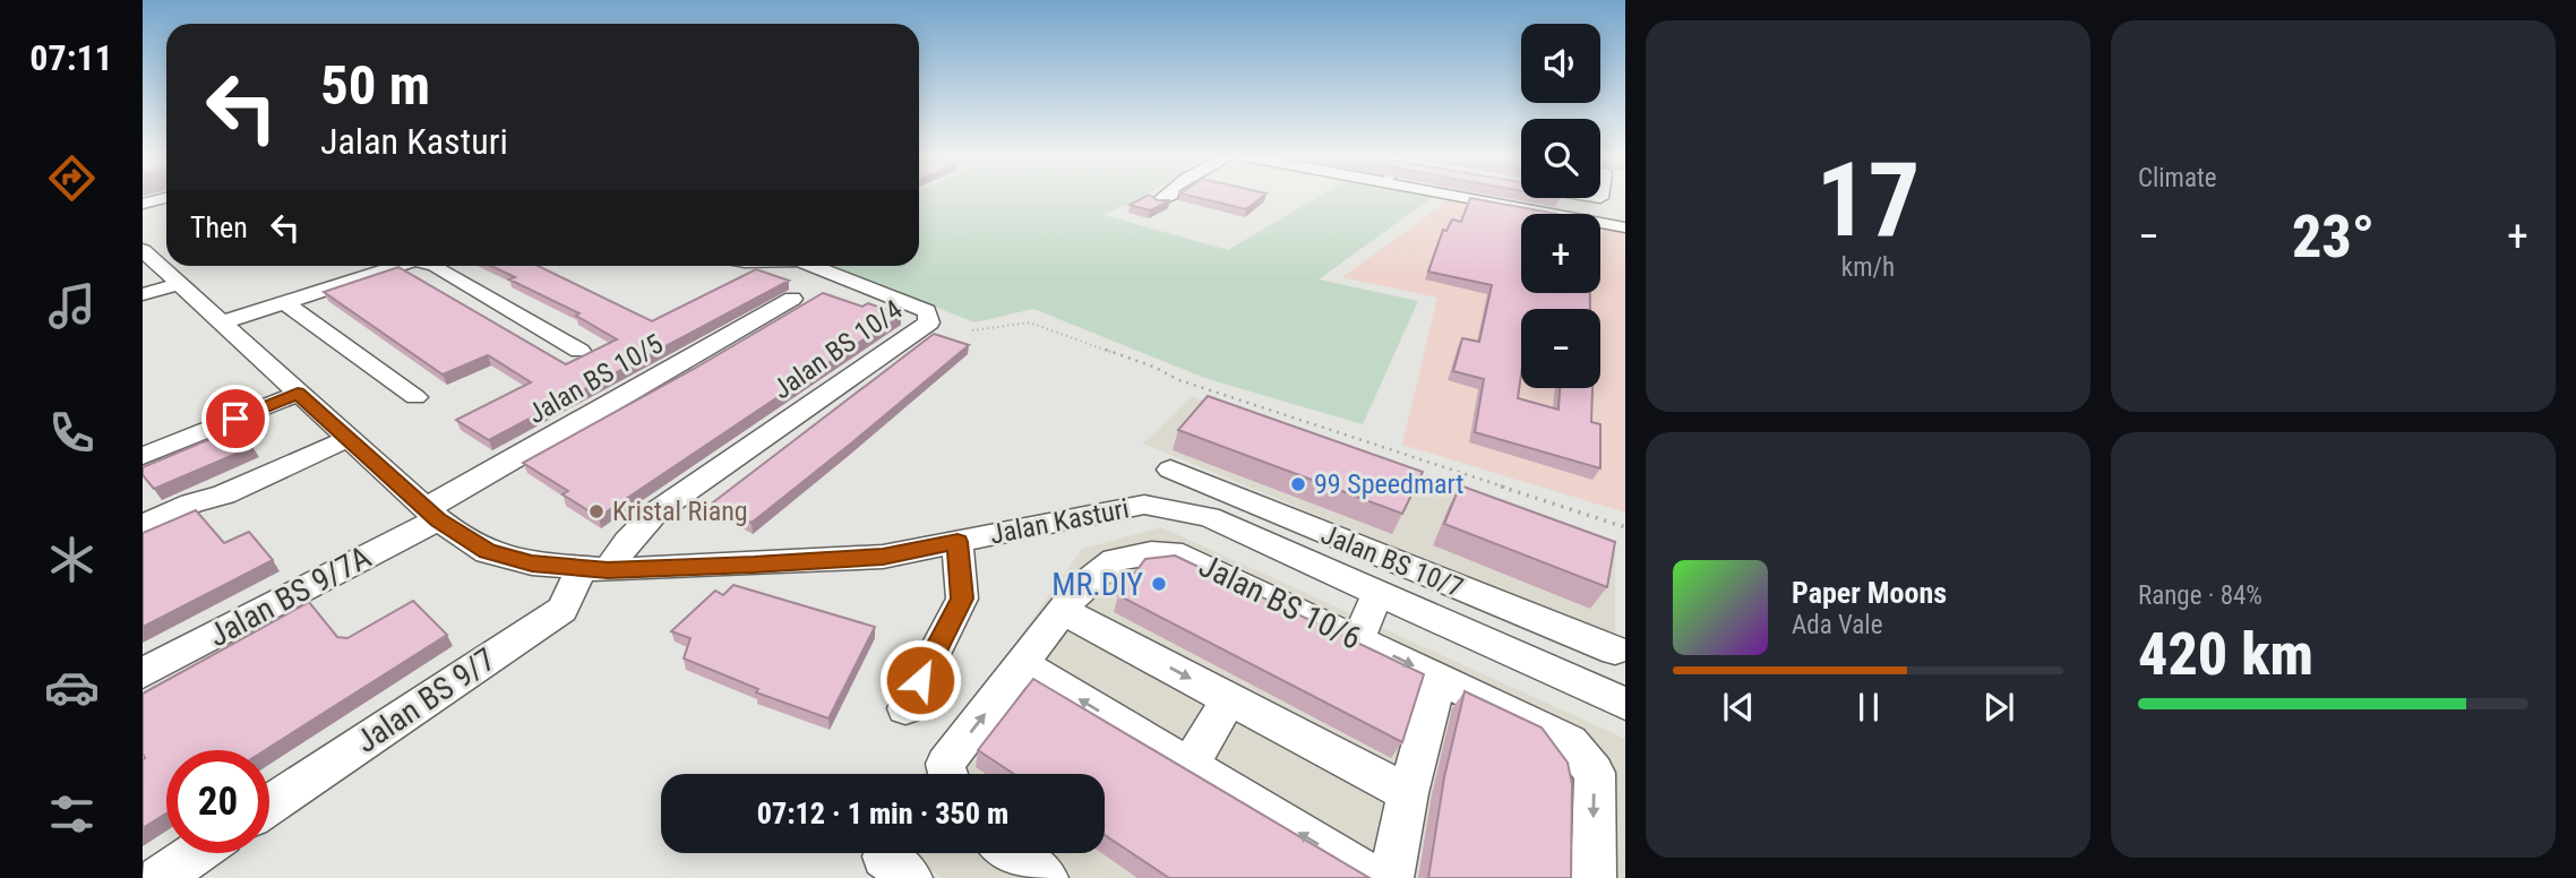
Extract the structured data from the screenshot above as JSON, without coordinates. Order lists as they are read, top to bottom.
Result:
{
  "streets": {
    "street": [
      "Jalan BS 10/4",
      "Jalan BS 10/5",
      "Jalan Kasturi",
      "Jalan BS 10/7",
      "Jalan BS 9/7A",
      "Jalan BS 10/6",
      "Jalan BS 9/7"
    ]
  },
  "crossings": [
    ["Jalan BS 10/4", "Jalan Kasturi"],
    ["Jalan BS 10/4", "Jalan BS 9/7"],
    ["Jalan BS 10/5", "Jalan Kasturi"],
    ["Jalan BS 10/5", "Jalan BS 9/7A"],
    ["Jalan Kasturi", "Jalan BS 9/7A"],
    ["Jalan Kasturi", "Jalan BS 9/7"]
  ],
  "places": ["99 Speedmart", "Kristal Riang", "MR.DIY"],
  "page": {
    "tabs": "07:11",
    "tile": [
      ["17", "km/h"],
      "Climate",
      ["Range · 84%", "420 km"]
    ],
    "map_buttons": ["+", "−"],
    "turn": ["50 m", "Jalan Kasturi"],
    "then": "Then",
    "heat": ["−", "23°", "+"],
    "song": ["Paper Moons", "Ada Vale"],
    "limit": "20",
    "trip": "07:12 · 1 min · 350 m"
  }
}
